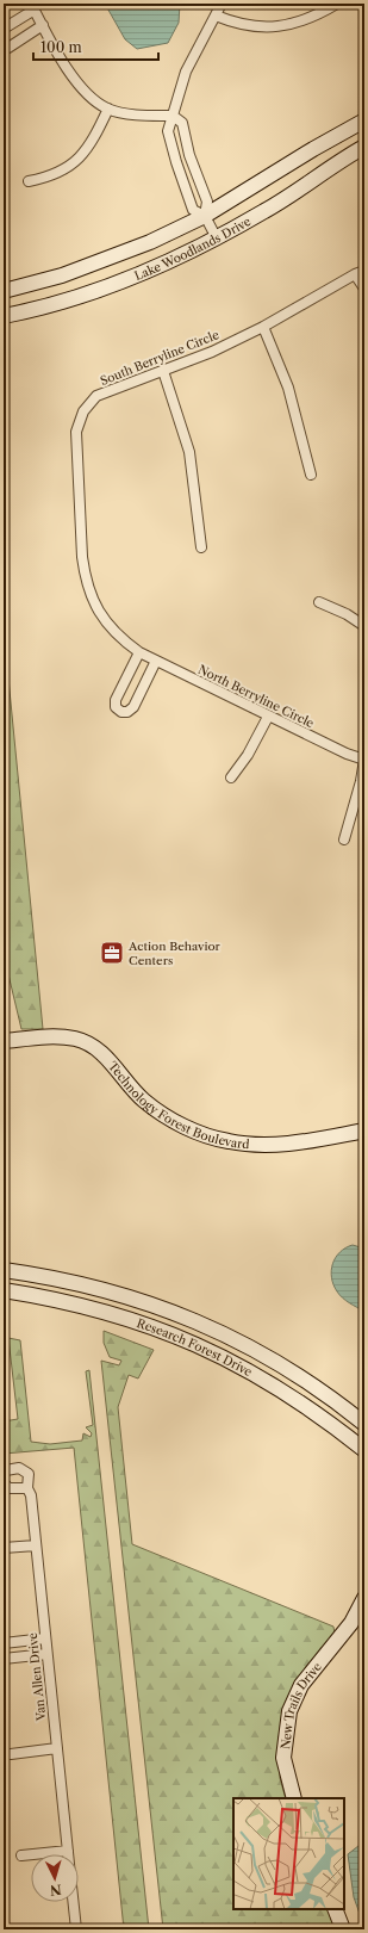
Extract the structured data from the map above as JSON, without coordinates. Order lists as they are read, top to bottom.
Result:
{
  "streets": {
    "main road": [
      "Lake Woodlands Drive",
      "Technology Forest Boulevard",
      "Research Forest Drive",
      "New Trails Drive"
    ],
    "street": ["South Berryline Circle", "North Berryline Circle", "Van Allen Drive"]
  },
  "crossings": [
    ["South Berryline Circle", "North Berryline Circle"]
  ],
  "places": {
    "office": ["Action Behavior Centers"]
  },
  "scale_bar": "100 m",
  "north": "bottom"
}
